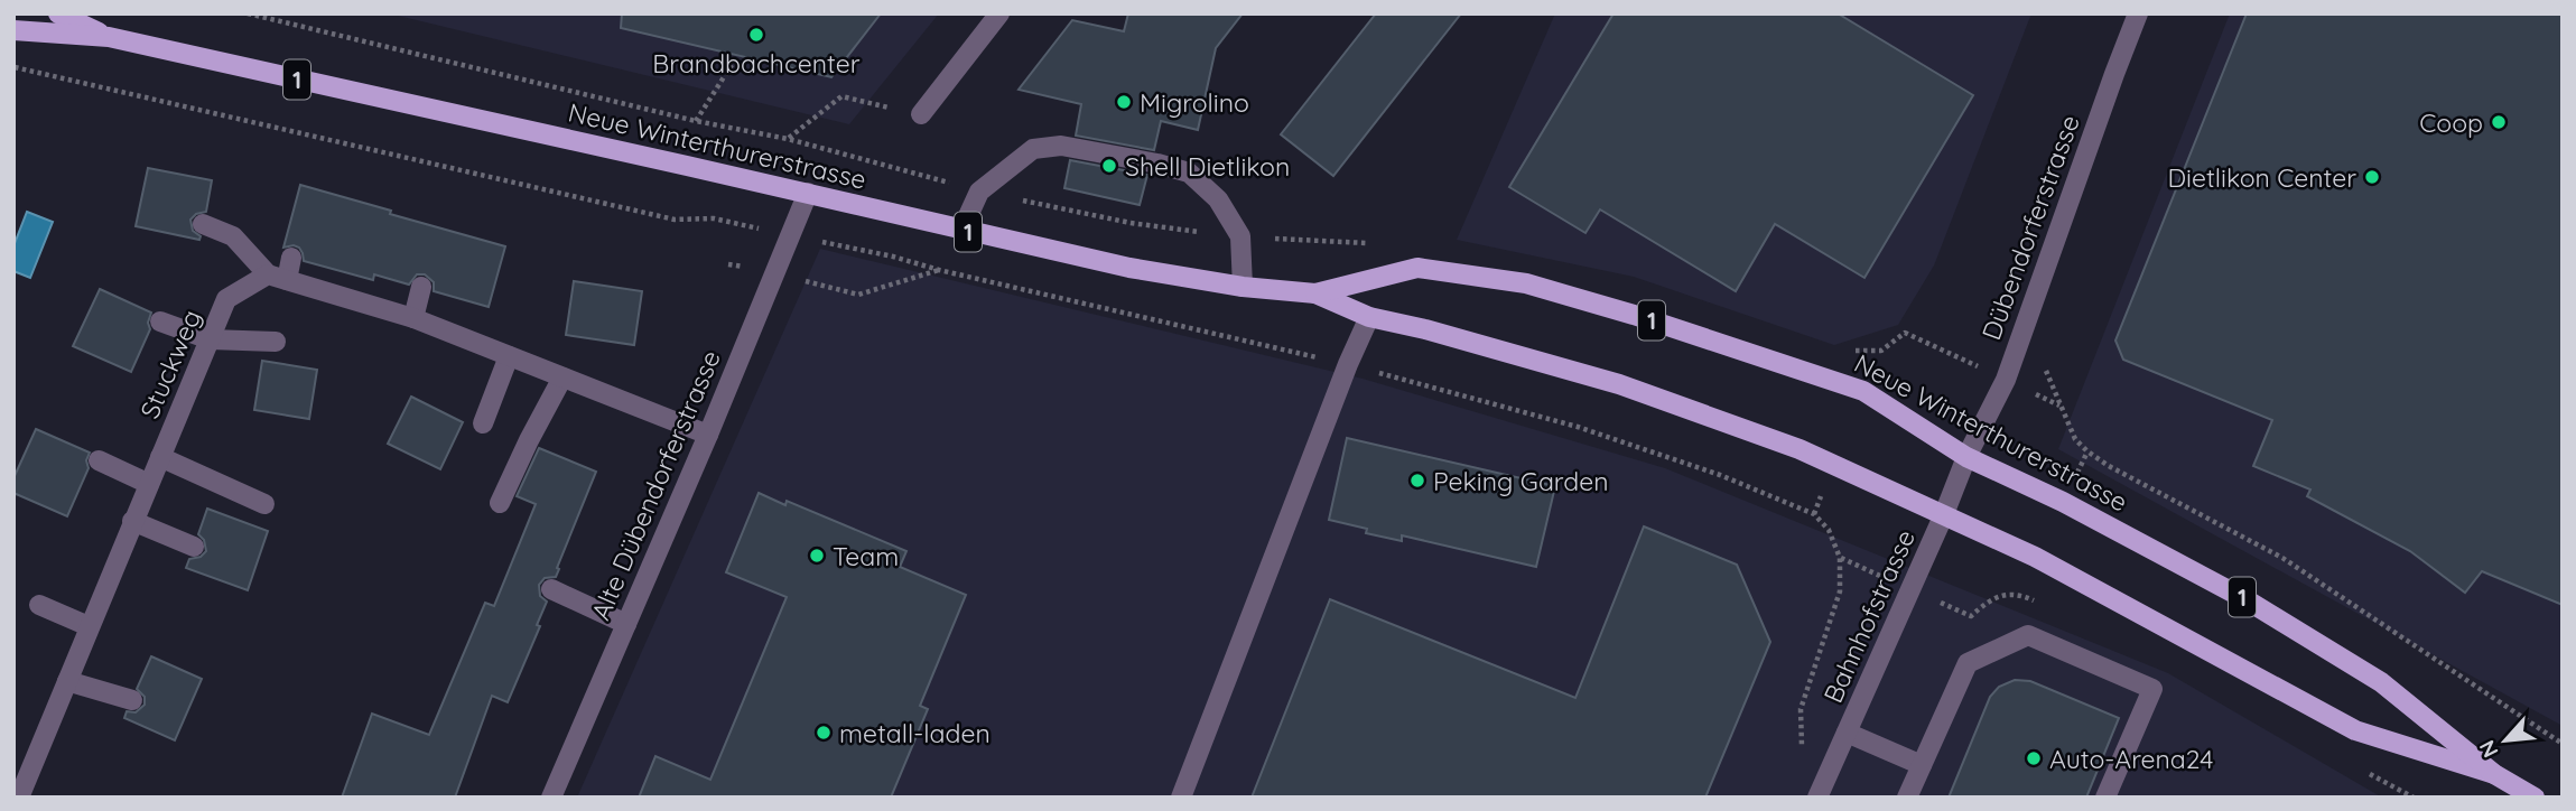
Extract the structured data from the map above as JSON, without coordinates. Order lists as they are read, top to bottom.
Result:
{
  "streets": {
    "main road": ["1", "Neue Winterthurerstrasse"],
    "street": [
      "Dübendorferstrasse",
      "Stuckweg",
      "Alte Dübendorferstrasse",
      "Bahnhofstrasse"
    ]
  },
  "crossings": [
    ["Neue Winterthurerstrasse", "Dübendorferstrasse"],
    ["Neue Winterthurerstrasse", "Alte Dübendorferstrasse"],
    ["Neue Winterthurerstrasse", "Bahnhofstrasse"],
    ["Dübendorferstrasse", "Bahnhofstrasse"]
  ],
  "places": [
    "Brandbachcenter",
    "Migrolino",
    "Coop",
    "Shell Dietlikon",
    "Dietlikon Center",
    "Peking Garden",
    "Team",
    "metall-laden",
    "Auto-Arena24"
  ],
  "north": "bottom left"
}
